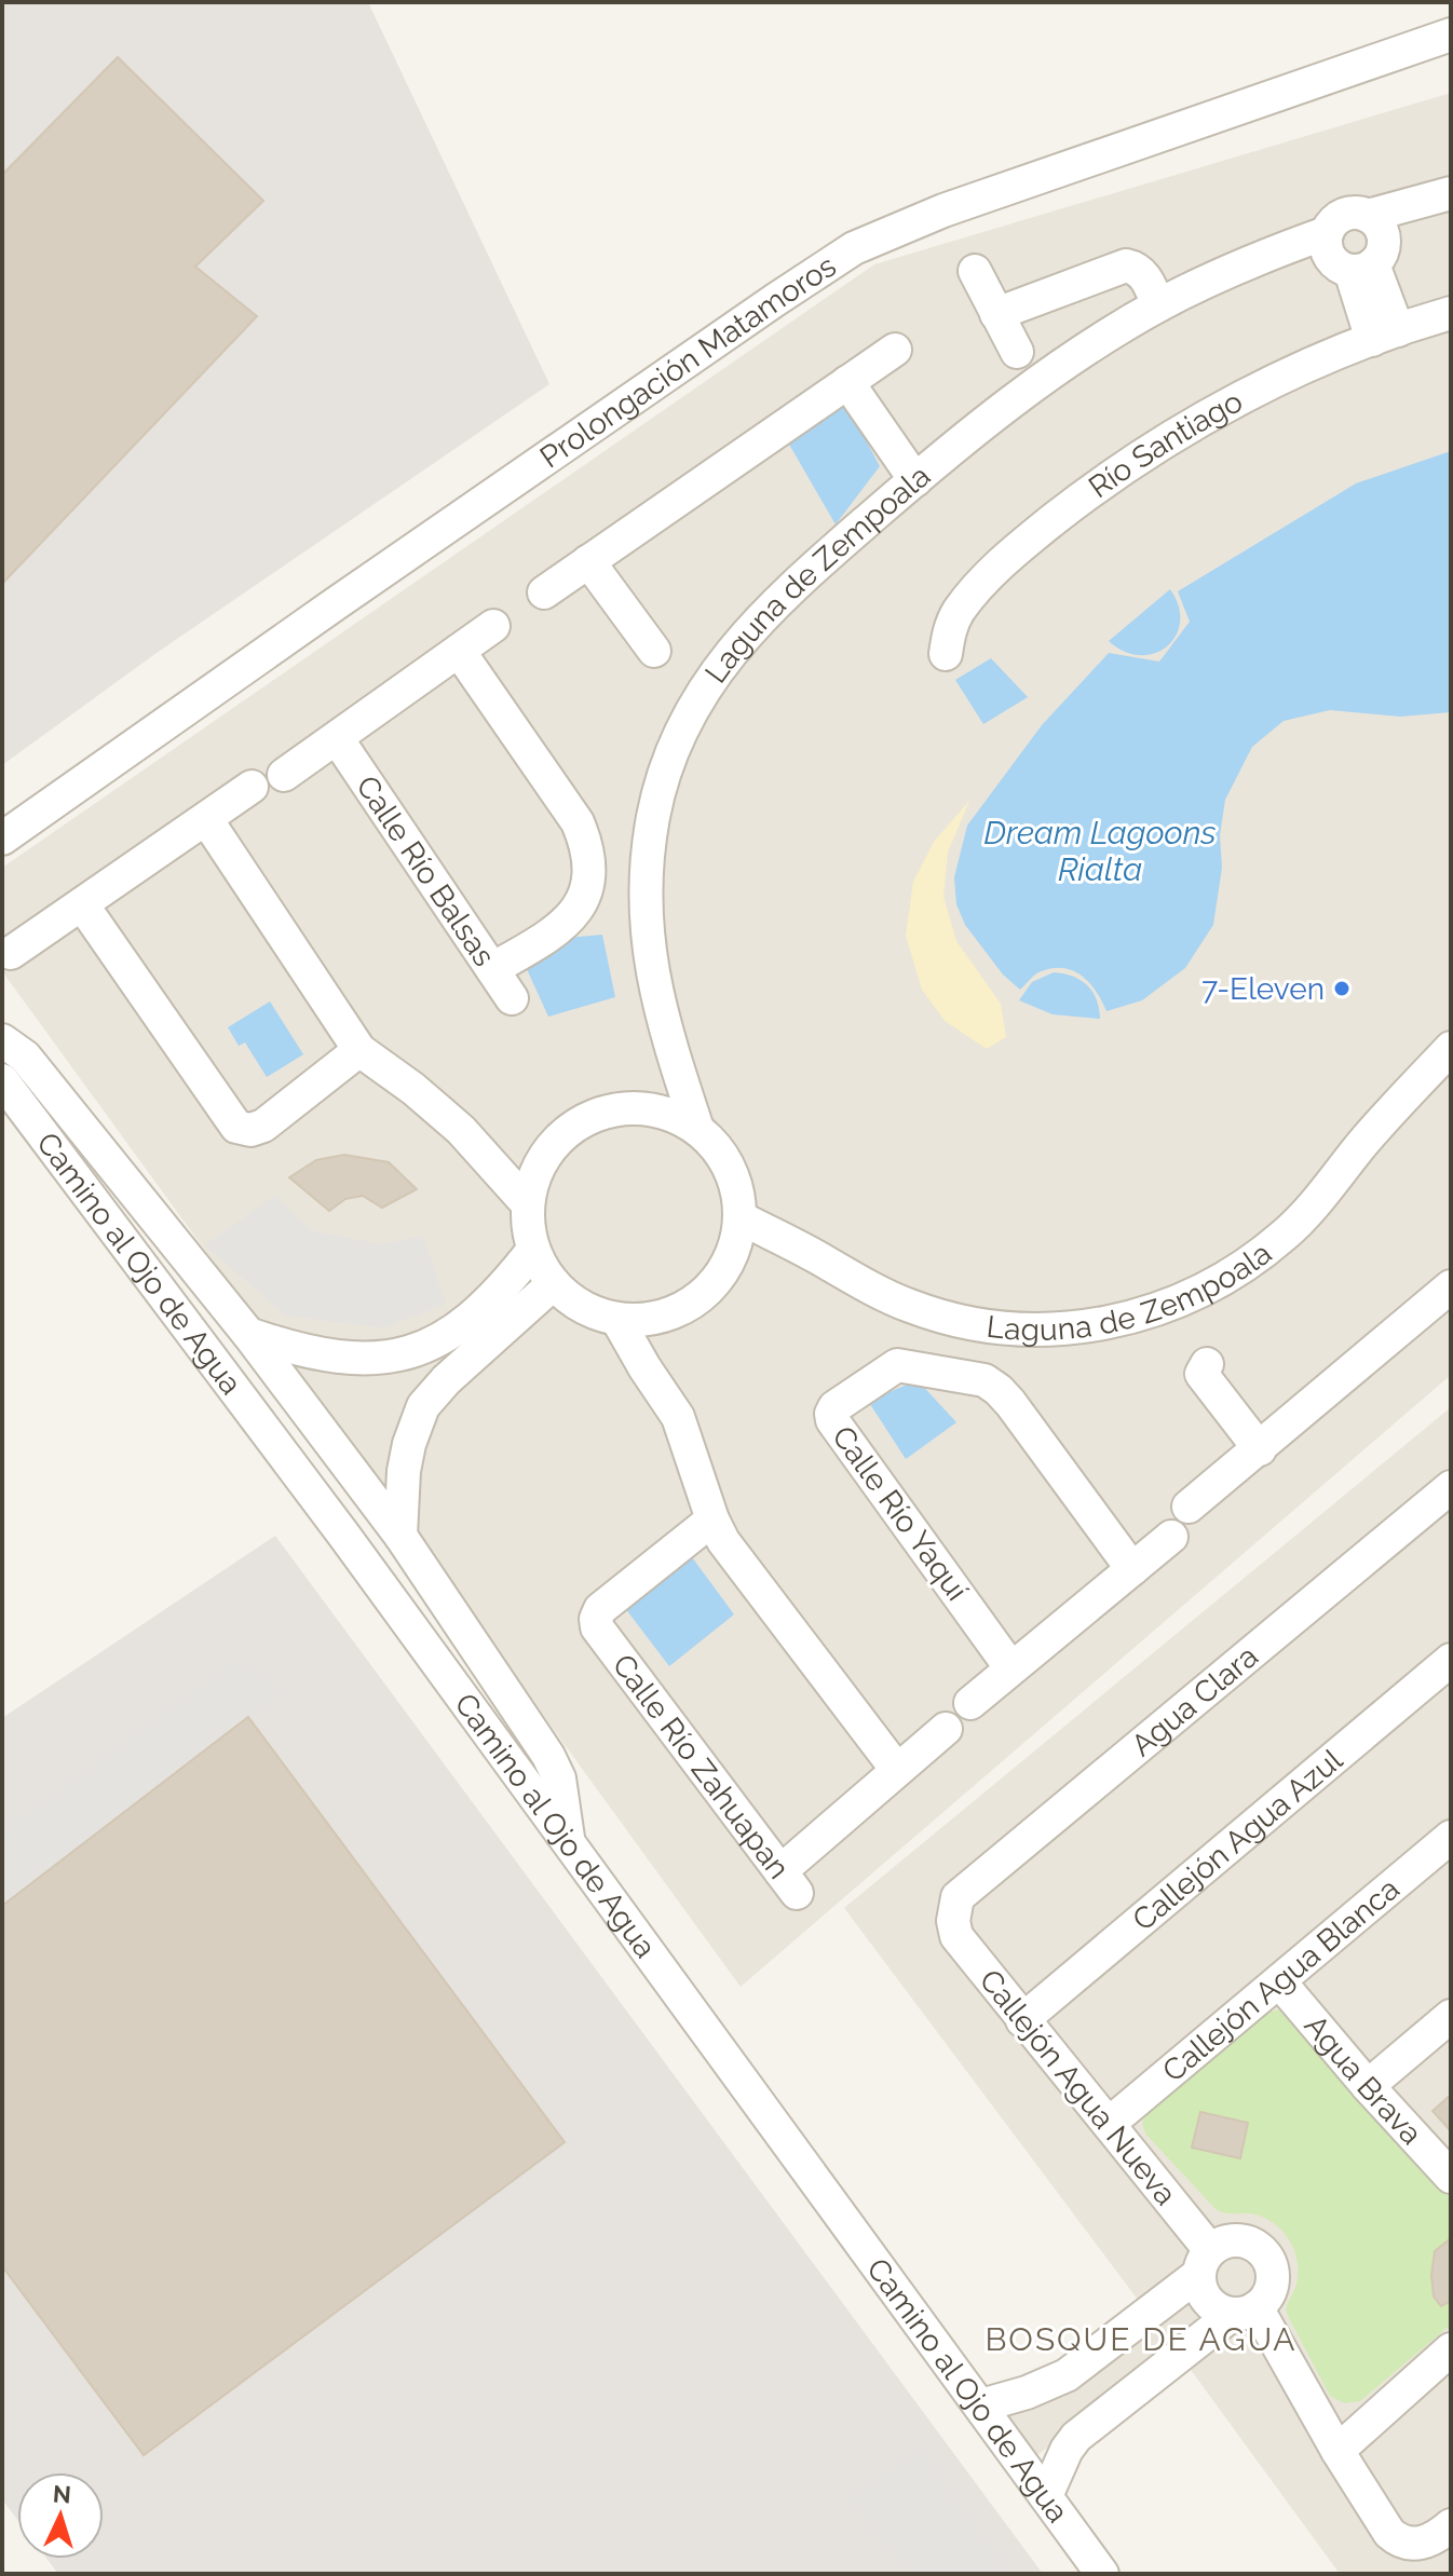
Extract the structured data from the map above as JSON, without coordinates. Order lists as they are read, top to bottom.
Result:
{
  "streets": {
    "street": [
      "Prolongación Matamoros",
      "Río Santiago",
      "Laguna de Zempoala",
      "Calle Río Balsas",
      "Camino al Ojo de Agua",
      "Calle Río Yaquí",
      "Agua Clara",
      "Calle Río Zahuapan",
      "Callejón Agua Azul",
      "Callejón Agua Blanca",
      "Agua Brava",
      "Callejón Agua Nueva"
    ]
  },
  "crossings": [
    ["Agua Clara", "Callejón Agua Nueva"],
    ["Callejón Agua Azul", "Callejón Agua Nueva"],
    ["Callejón Agua Blanca", "Agua Brava"],
    ["Callejón Agua Blanca", "Callejón Agua Nueva"]
  ],
  "districts": ["BOSQUE DE AGUA"],
  "water": ["Dream Lagoons Rialta"],
  "places": ["7-Eleven"],
  "north": "top"
}
